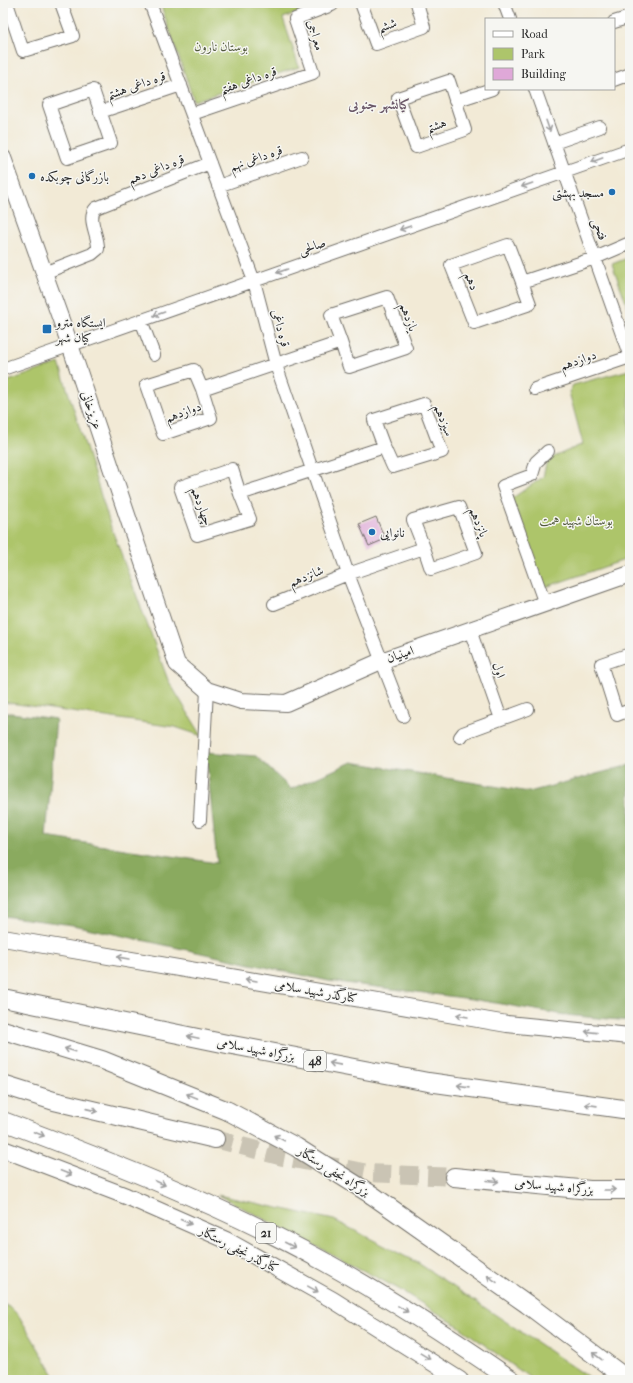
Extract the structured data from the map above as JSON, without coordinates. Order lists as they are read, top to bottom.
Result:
{
  "streets": {
    "highway": [
      "بزرگراه شهید سلامی",
      "48",
      "بزرگراه نجفی رستگار",
      "21"
    ],
    "main road": [
      "عزیزخانی",
      "امینیان",
      "کنارگذر شهید سلامی",
      "کنارگذر نجفی رستگار"
    ],
    "street": [
      "ششم",
      "معراجی",
      "قره داغی هفتم",
      "قره داغی هشتم",
      "هشتم",
      "قره داغی نهم",
      "قره داغی دهم",
      "فتحی",
      "صالحی",
      "دهم",
      "یازدهم",
      "قره داغی",
      "دوازدهم",
      "سیزدهم",
      "چهاردهم",
      "پانزدهم",
      "شانزدهم",
      "اول"
    ]
  },
  "crossings": [
    ["معراجی", "قره داغی هفتم"],
    ["قره داغی هفتم", "قره داغی"],
    ["قره داغی هشتم", "قره داغی"],
    ["قره داغی نهم", "قره داغی"],
    ["قره داغی دهم", "قره داغی"],
    ["قره داغی دهم", "عزیزخانی"],
    ["فتحی", "صالحی"],
    ["فتحی", "دوازدهم"],
    ["صالحی", "قره داغی"],
    ["صالحی", "عزیزخانی"],
    ["قره داغی", "دوازدهم"],
    ["قره داغی", "شانزدهم"],
    ["قره داغی", "امینیان"],
    ["عزیزخانی", "امینیان"],
    ["امینیان", "اول"]
  ],
  "one_way": ["کنارگذر شهید سلامی", "کنارگذر نجفی رستگار"],
  "districts": ["کیانشهر جنوبی"],
  "parks": ["بوستان نارون", "بوستان شهید همت"],
  "places": {
    "other": ["بازرگانی چوبکده", "مسجد بهشتی", "نانوایی"],
    "transit": ["ایستگاه مترو کیان شهر"]
  },
  "legend": ["Road", "Park", "Building"]
}
